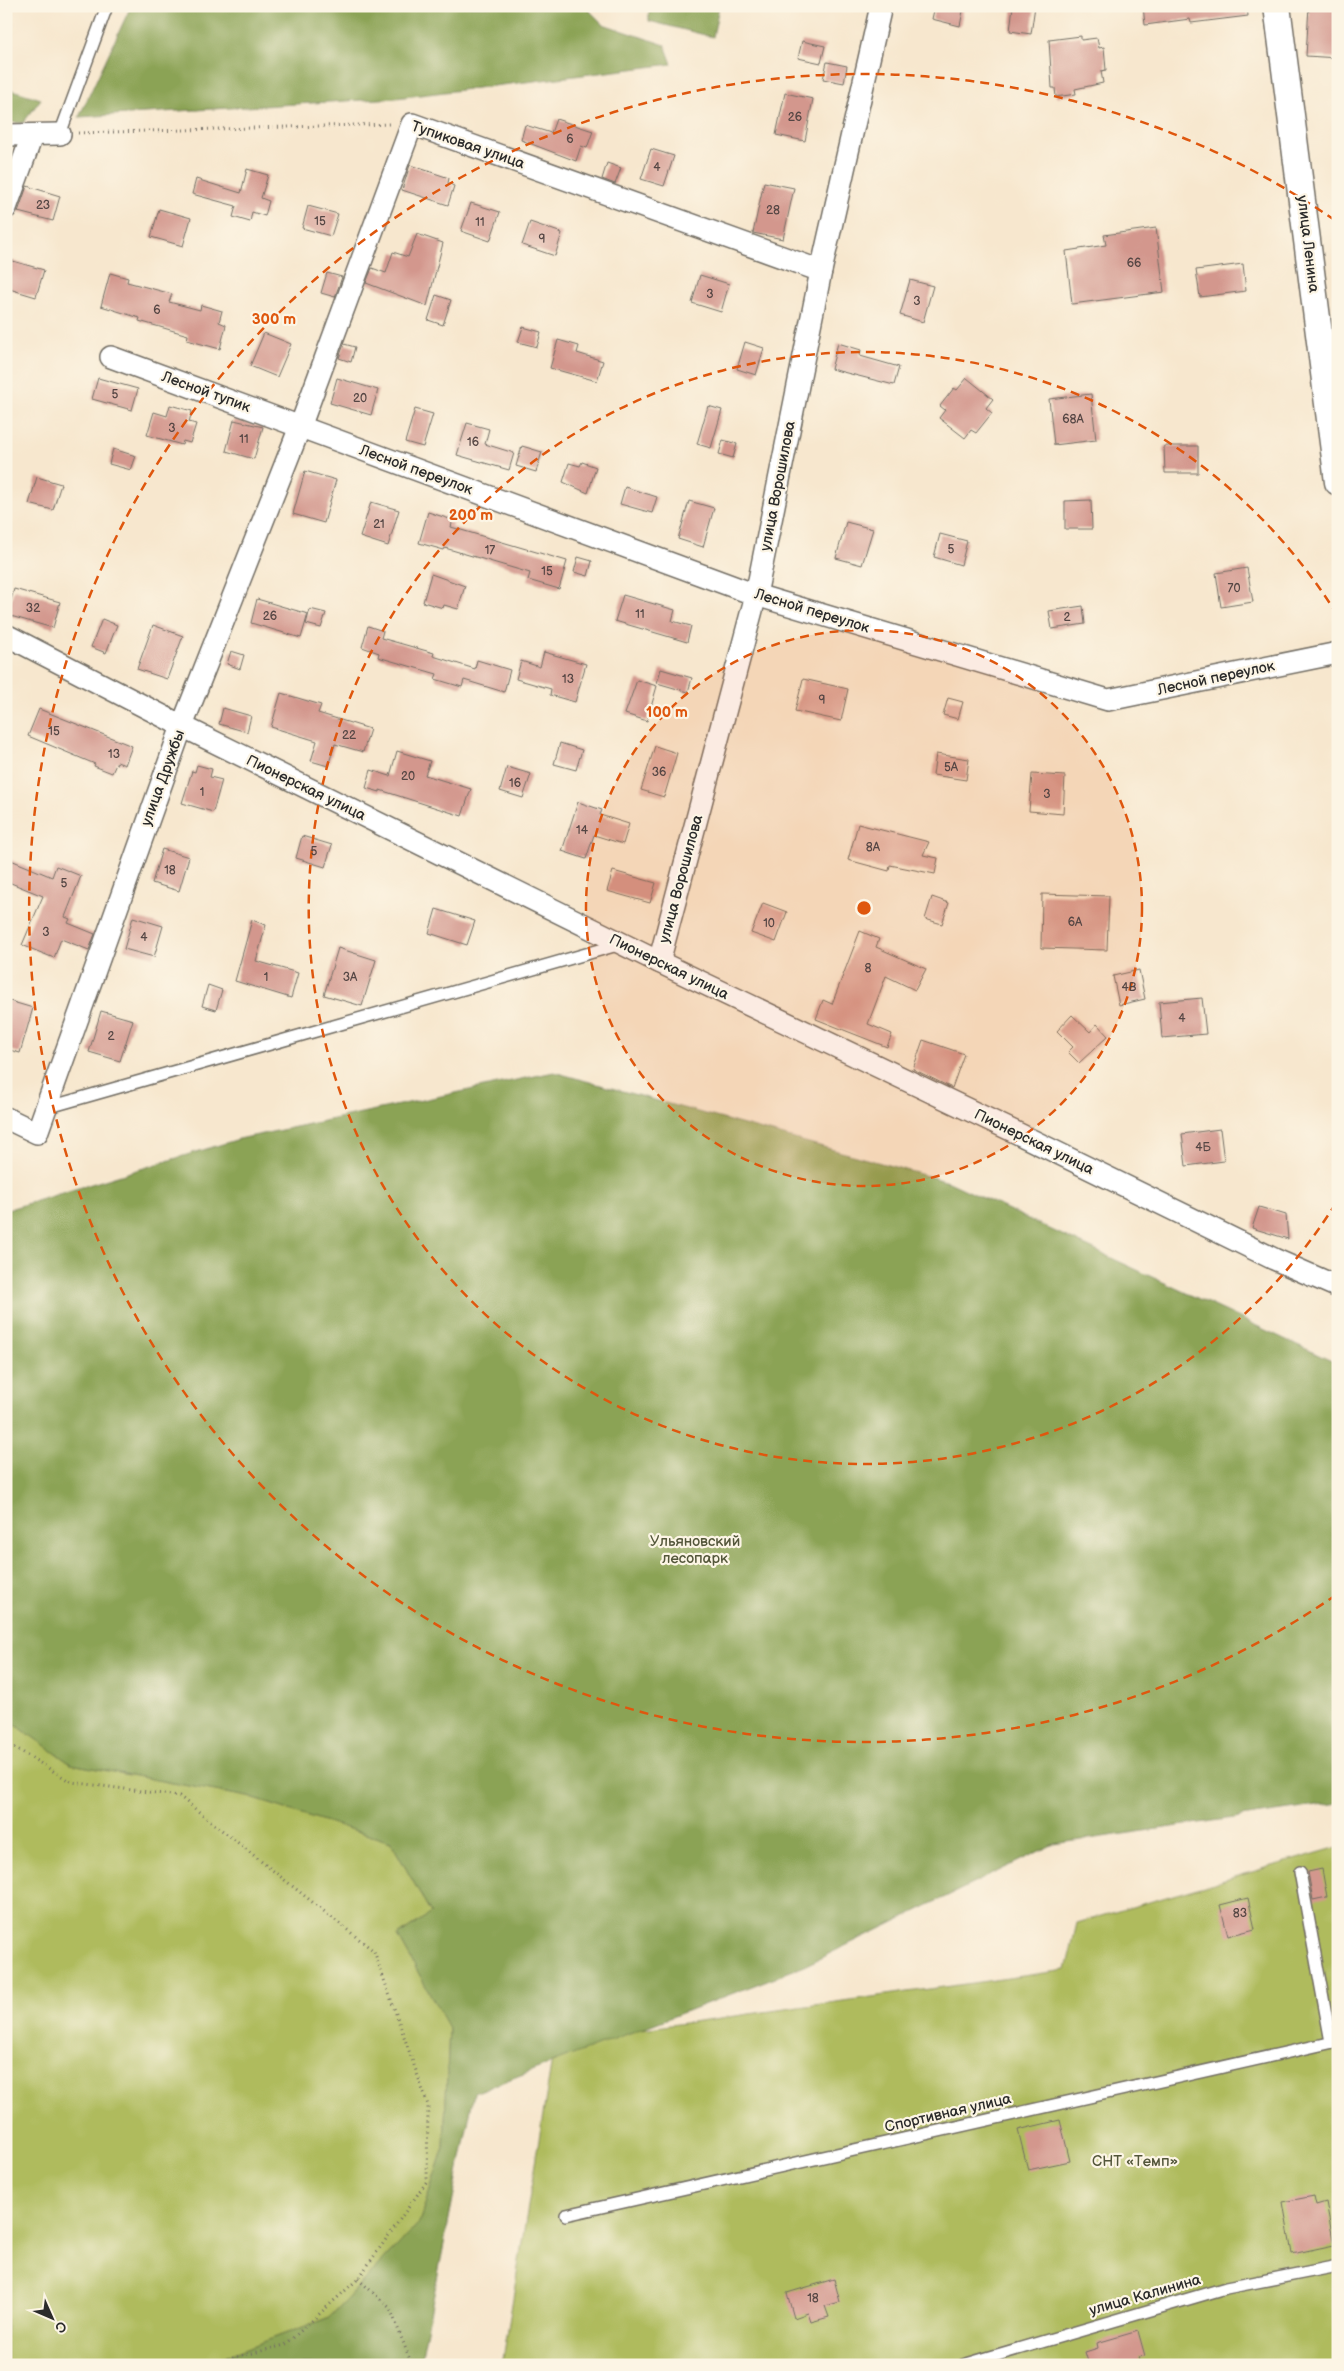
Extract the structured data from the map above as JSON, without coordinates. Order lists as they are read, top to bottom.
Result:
{
  "streets": {
    "street": [
      "Тупиковая улица",
      "улица Ленина",
      "Лесной тупик",
      "Лесной переулок",
      "улица Ворошилова",
      "улица Дружбы",
      "Пионерская улица"
    ],
    "lane": ["Спортивная улица", "улица Калинина"]
  },
  "crossings": [
    ["Тупиковая улица", "улица Ворошилова"],
    ["Тупиковая улица", "улица Дружбы"],
    ["Лесной тупик", "Лесной переулок"],
    ["Лесной тупик", "улица Дружбы"],
    ["Лесной переулок", "улица Ворошилова"],
    ["Лесной переулок", "улица Дружбы"],
    ["улица Ворошилова", "Пионерская улица"],
    ["улица Дружбы", "Пионерская улица"]
  ],
  "parks": ["Ульяновский лесопарк", "СНТ «Темп»"],
  "house_numbers": [
    "26",
    "6",
    "4",
    "23",
    "28",
    "15",
    "11",
    "9",
    "66",
    "3",
    "3",
    "6",
    "5",
    "20",
    "68А",
    "3",
    "11",
    "16",
    "21",
    "5",
    "17",
    "15",
    "70",
    "32",
    "11",
    "26",
    "2",
    "13",
    "9",
    "15",
    "22",
    "13",
    "5А",
    "36",
    "20",
    "16",
    "1",
    "3",
    "14",
    "8А",
    "5",
    "18",
    "5",
    "6А",
    "10",
    "3",
    "4",
    "8",
    "1",
    "3А",
    "4В",
    "4",
    "2",
    "4Б",
    "83",
    "18"
  ],
  "north": "bottom right",
  "rings": ["300 m", "200 m", "100 m"]
}
